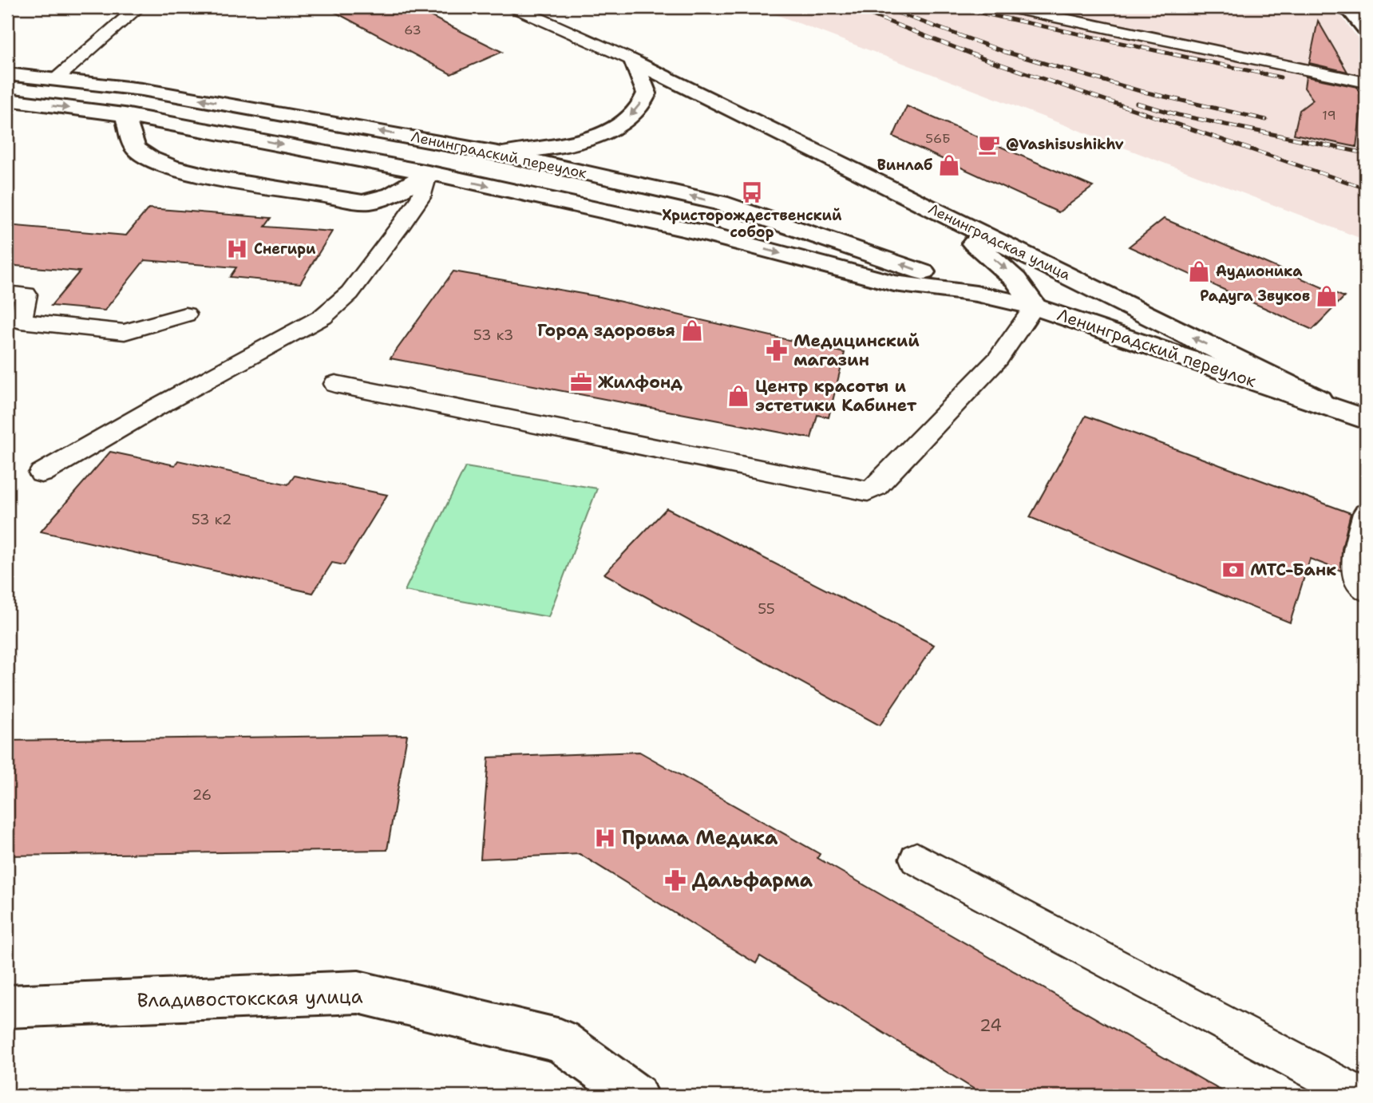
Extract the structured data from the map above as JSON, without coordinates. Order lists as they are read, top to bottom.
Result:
{
  "streets": {
    "main road": ["Ленинградский переулок", "Ленинградская улица", "Владивостокская улица"]
  },
  "crossings": [
    ["Ленинградский переулок", "Ленинградская улица"]
  ],
  "places": {
    "cafe": ["@Vashisushikhv"],
    "shop": [
      "Винлаб",
      "Аудионика",
      "Радуга Звуков",
      "Город здоровья",
      "Центр красоты и эстетики Кабинет"
    ],
    "bus stop": ["Христорождественский собор"],
    "hospital": ["Снегири", "Прима Медика"],
    "pharmacy": ["Медицинский магазин", "Дальфарма"],
    "office": ["Жилфонд"],
    "bank": ["МТС-Банк"]
  },
  "house_numbers": [
    "63",
    "19",
    "56Б",
    "53 к3",
    "53 к2",
    "55",
    "26",
    "24"
  ]
}
